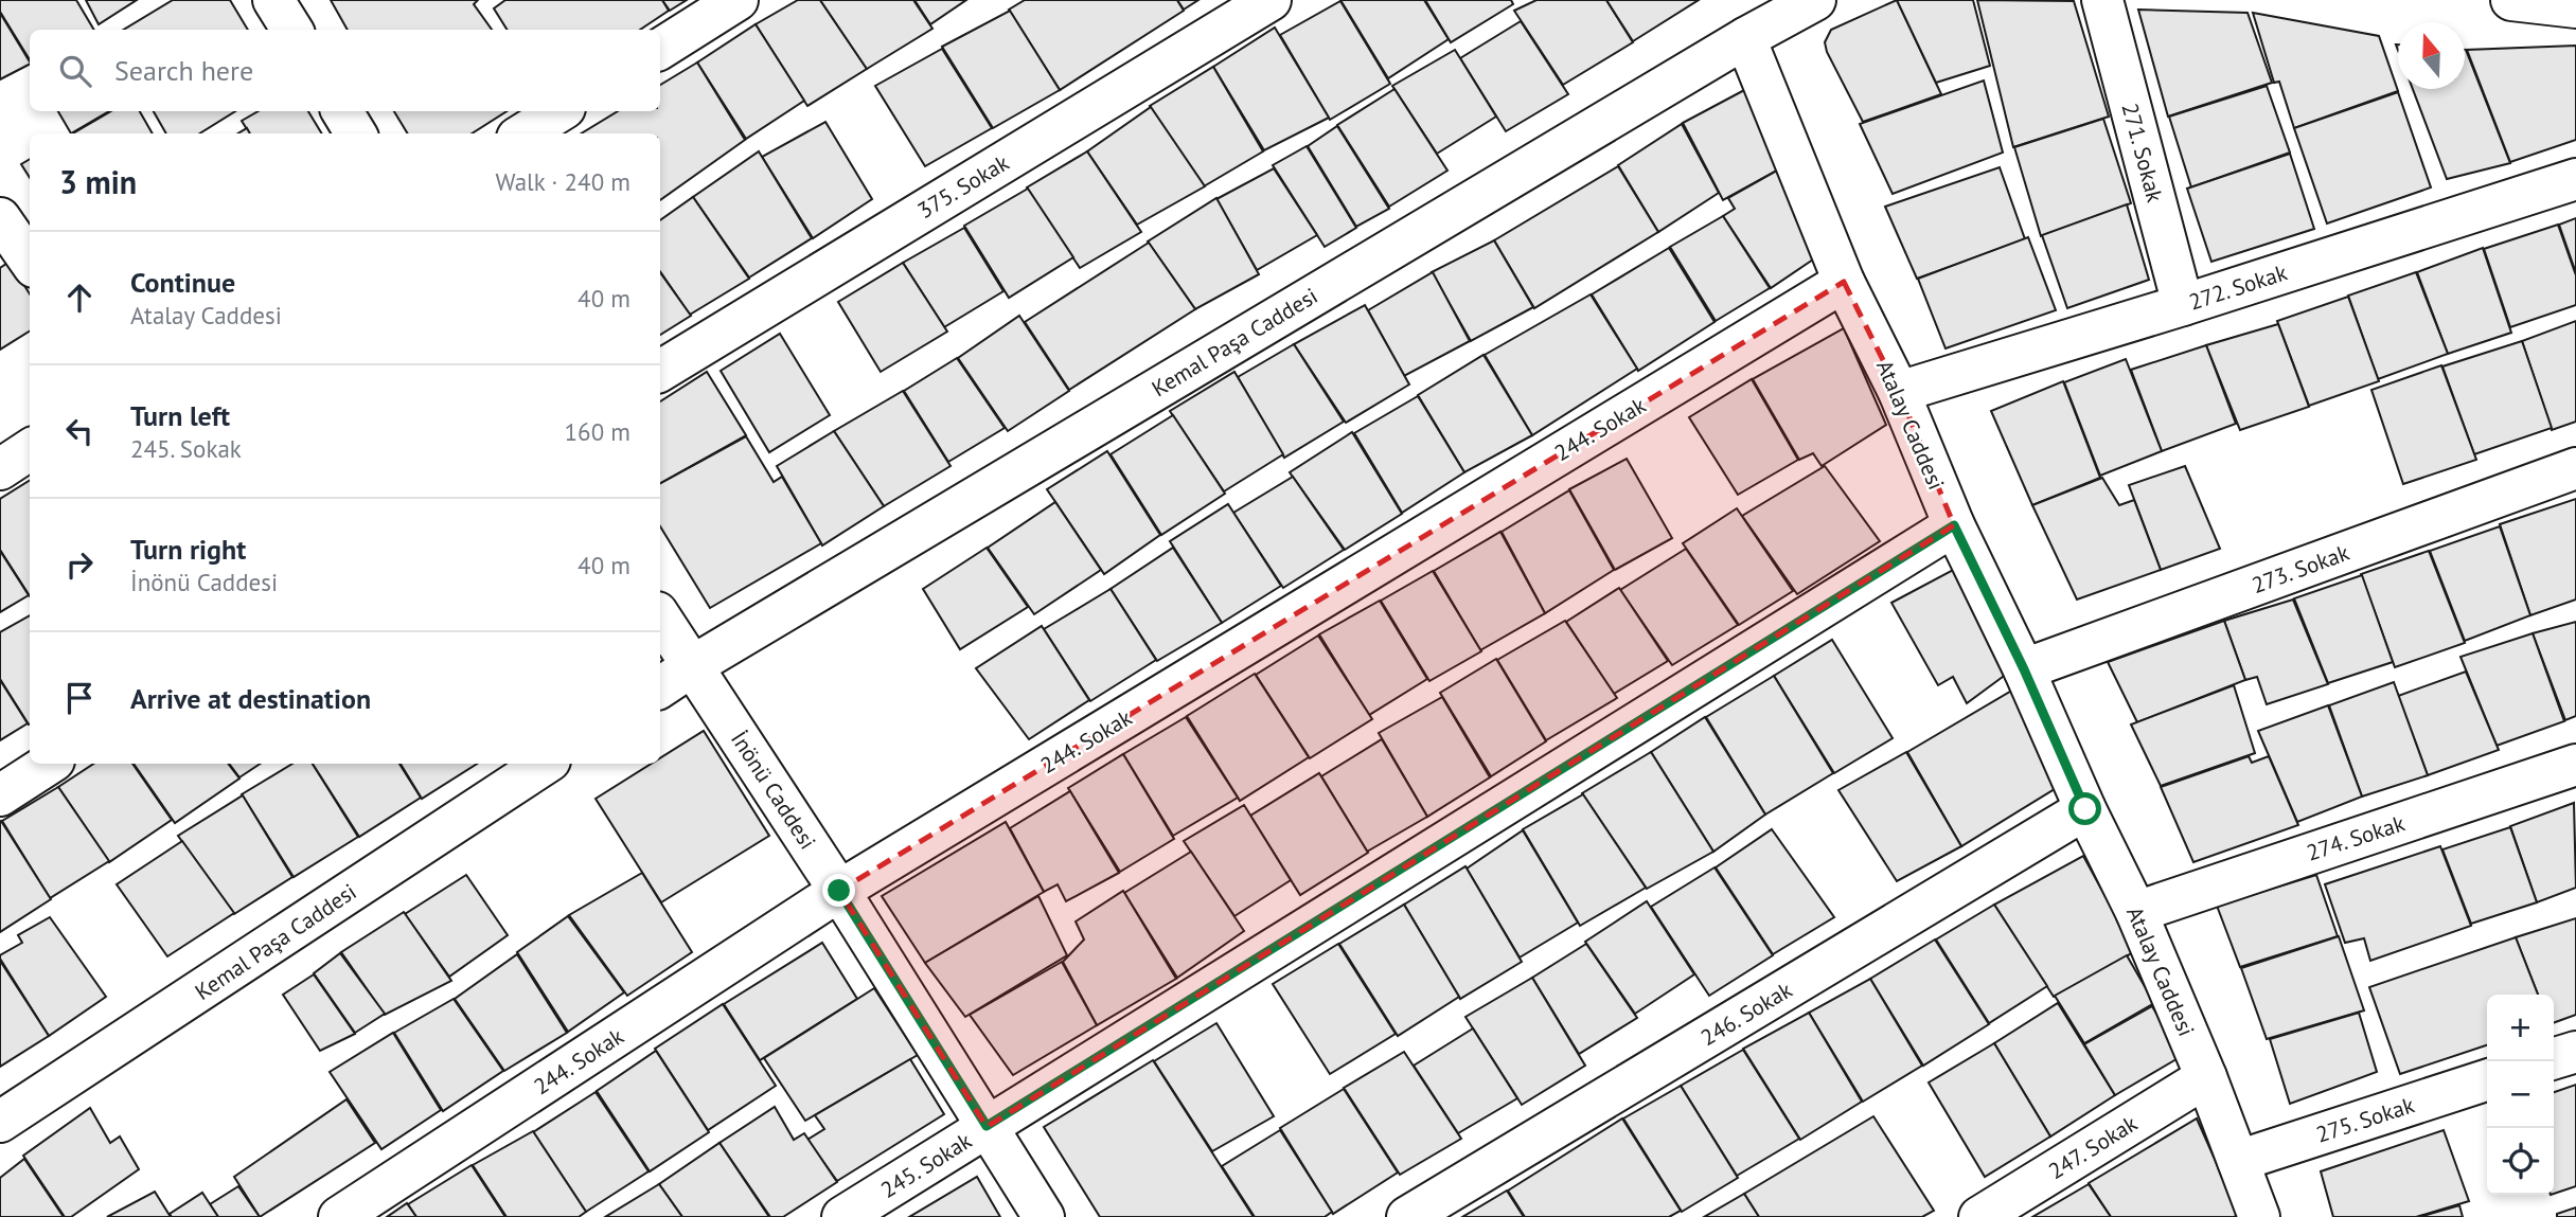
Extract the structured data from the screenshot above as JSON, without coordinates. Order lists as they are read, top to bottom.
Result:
{
  "streets": {
    "street": [
      "271. Sokak",
      "375. Sokak",
      "272. Sokak",
      "Kemal Paşa Caddesi",
      "Atalay Caddesi",
      "244. Sokak",
      "273. Sokak",
      "İnönü Caddesi",
      "274. Sokak",
      "246. Sokak",
      "275. Sokak",
      "247. Sokak",
      "245. Sokak"
    ]
  },
  "crossings": [
    ["271. Sokak", "272. Sokak"],
    ["272. Sokak", "Atalay Caddesi"],
    ["Kemal Paşa Caddesi", "Atalay Caddesi"],
    ["Kemal Paşa Caddesi", "İnönü Caddesi"],
    ["Atalay Caddesi", "244. Sokak"],
    ["Atalay Caddesi", "273. Sokak"],
    ["Atalay Caddesi", "274. Sokak"],
    ["Atalay Caddesi", "246. Sokak"],
    ["Atalay Caddesi", "275. Sokak"],
    ["Atalay Caddesi", "247. Sokak"],
    ["Atalay Caddesi", "245. Sokak"],
    ["244. Sokak", "İnönü Caddesi"],
    ["İnönü Caddesi", "245. Sokak"]
  ],
  "north": "top",
  "page": {
    "search": "Search here",
    "heading": ["3 min", "Walk · 240 m"],
    "list": [
      ["Continue", "Atalay Caddesi", "40 m"],
      ["Turn left", "245. Sokak", "160 m"],
      ["Turn right", "İnönü Caddesi", "40 m"],
      "Arrive at destination"
    ],
    "map_buttons": ["+", "−"]
  }
}
